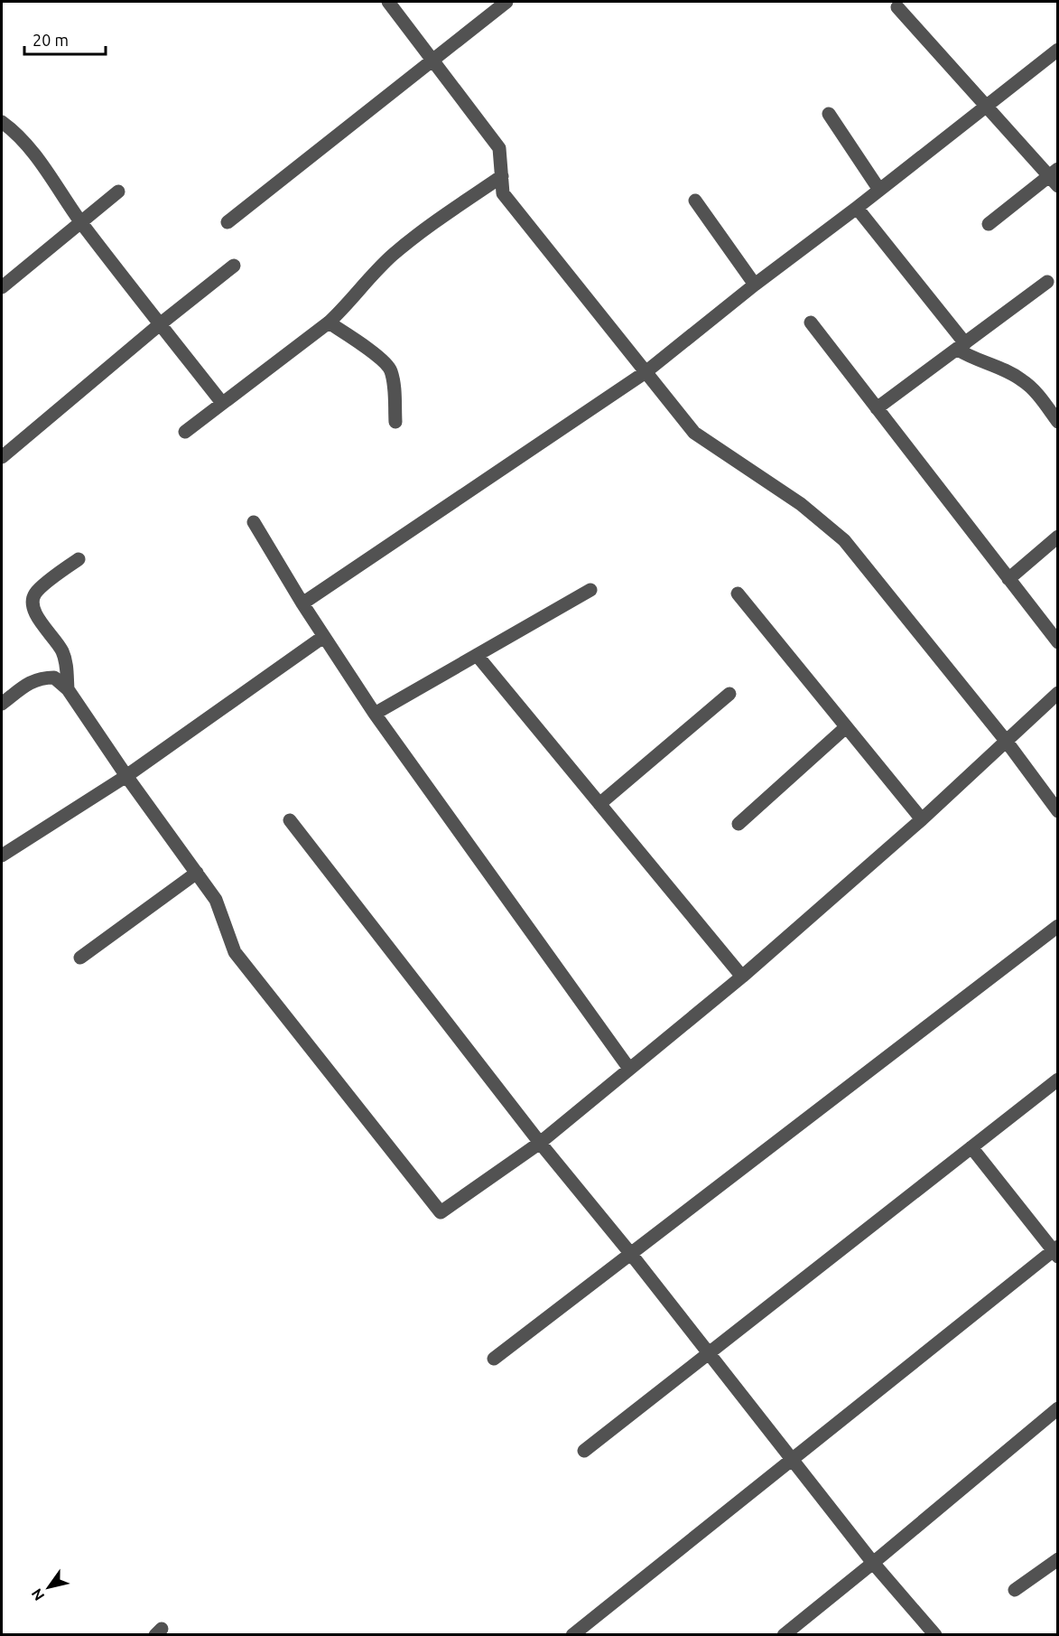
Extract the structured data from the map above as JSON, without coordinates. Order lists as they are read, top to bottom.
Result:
{
  "scale_bar": "20 m",
  "north": "bottom left"
}
